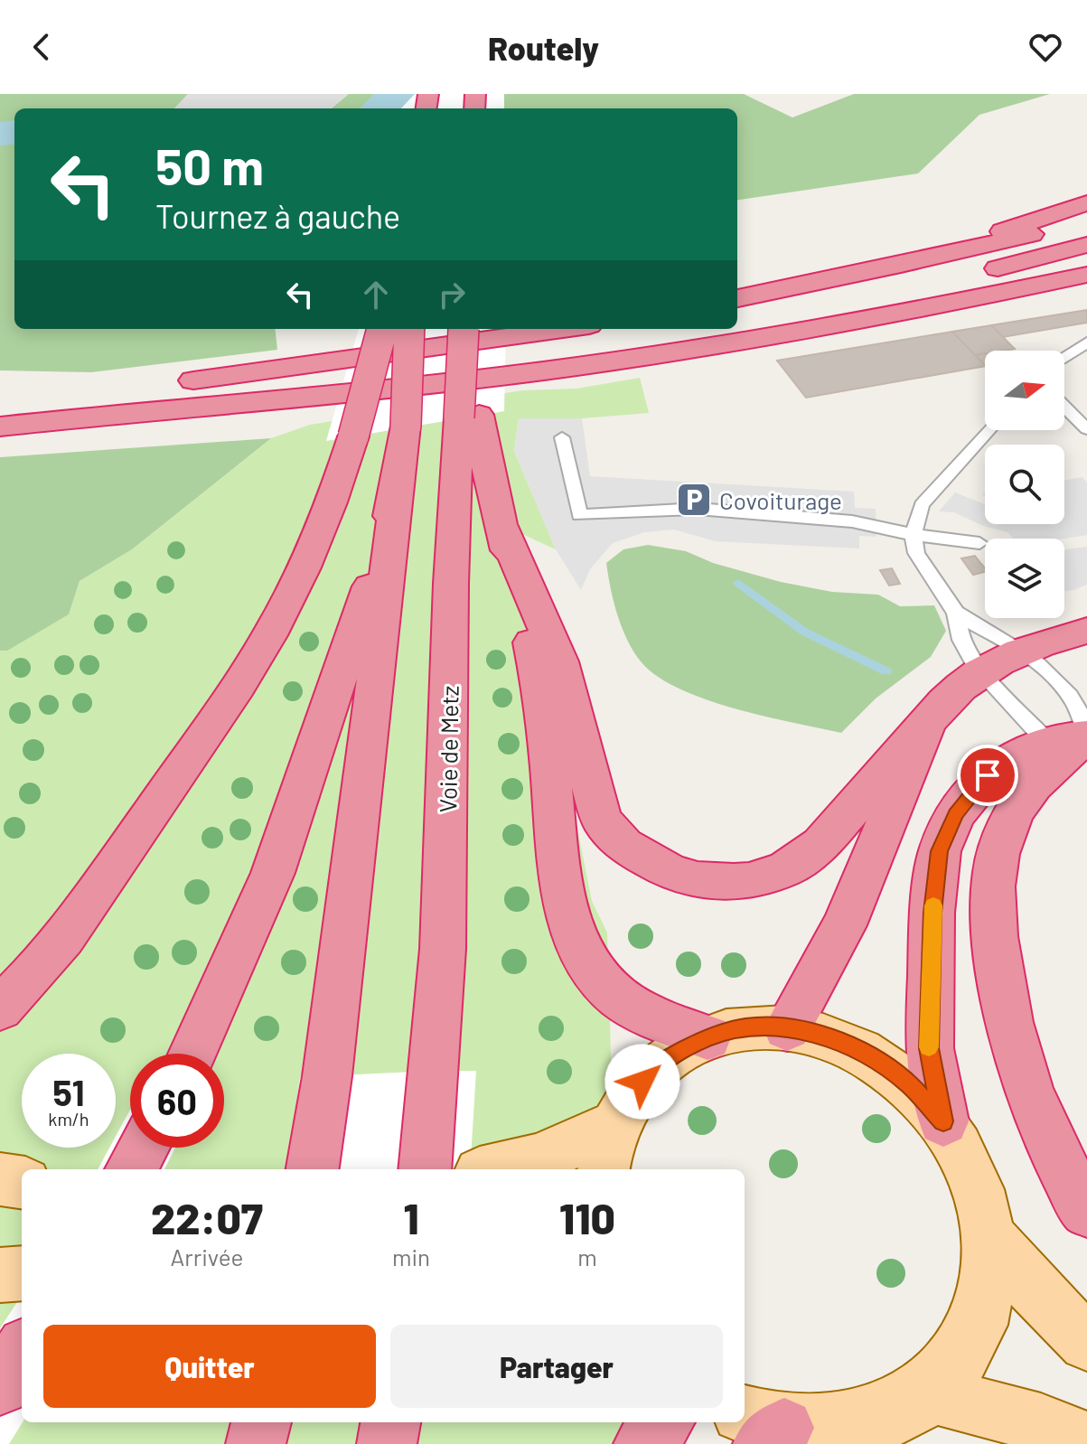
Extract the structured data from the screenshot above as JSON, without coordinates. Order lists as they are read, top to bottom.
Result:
{
  "streets": {
    "highway": ["Voie de Metz"]
  },
  "places": {
    "parking": ["Covoiturage"]
  },
  "north": "right",
  "page": {
    "header": "Routely",
    "turn": ["50 m", "Tournez à gauche"],
    "speed": "51 km/h",
    "limit": "60",
    "eta": [
      "22:07",
      "Arrivée",
      "1",
      "min",
      "110",
      "m"
    ],
    "buttons": ["Quitter", "Partager"]
  }
}
